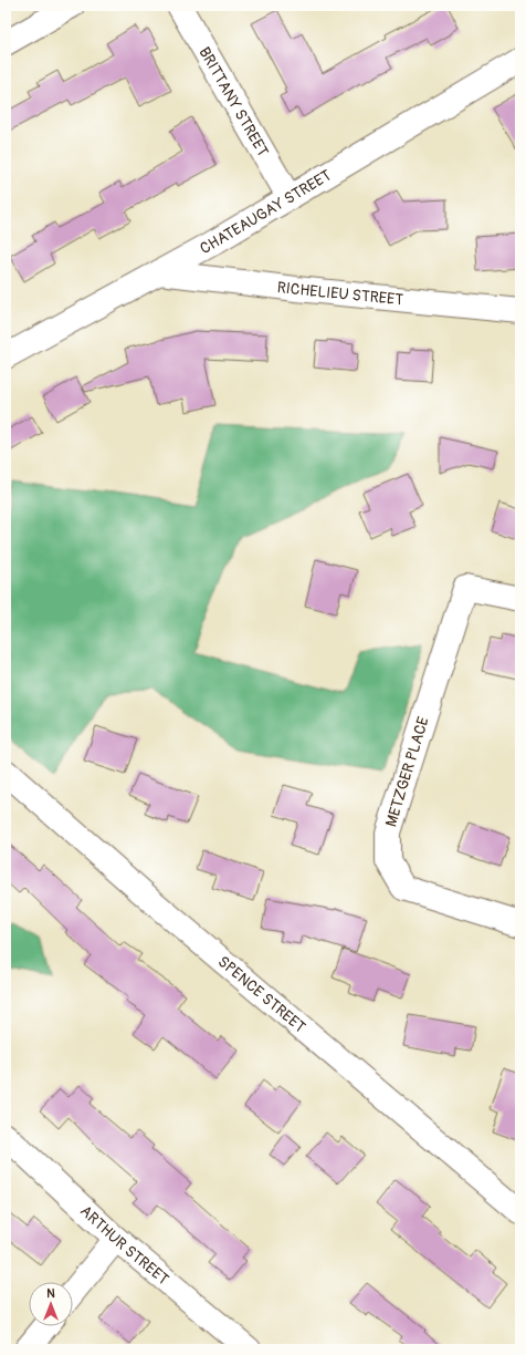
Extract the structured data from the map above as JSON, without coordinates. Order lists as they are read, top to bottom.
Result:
{
  "streets": {
    "street": [
      "BRITTANY STREET",
      "CHATEAUGAY STREET",
      "RICHELIEU STREET",
      "METZGER PLACE",
      "SPENCE STREET",
      "ARTHUR STREET"
    ]
  },
  "crossings": [
    ["BRITTANY STREET", "CHATEAUGAY STREET"],
    ["CHATEAUGAY STREET", "RICHELIEU STREET"]
  ],
  "north": "top"
}
